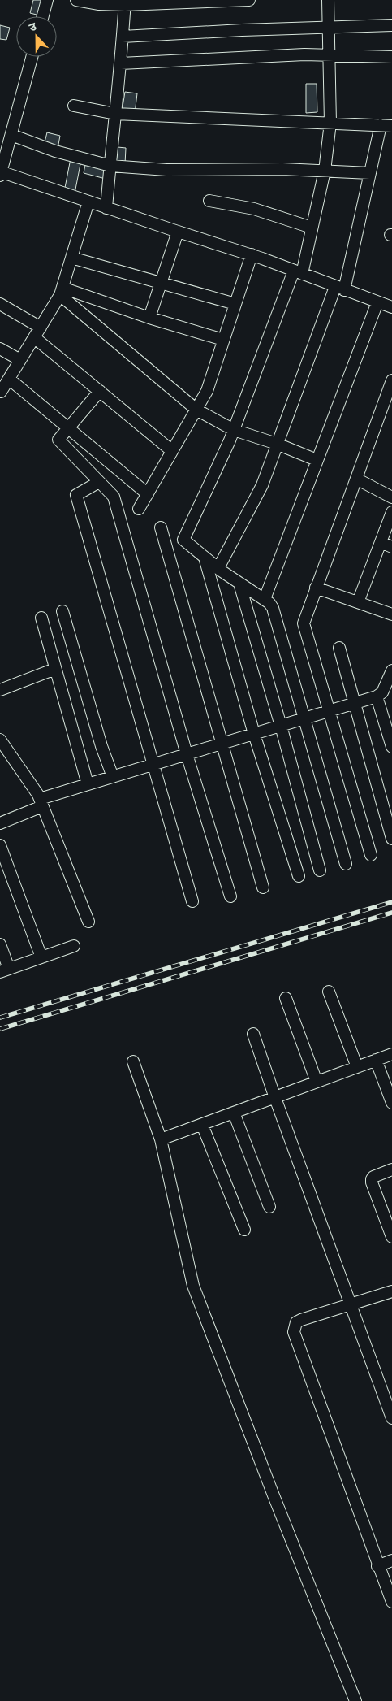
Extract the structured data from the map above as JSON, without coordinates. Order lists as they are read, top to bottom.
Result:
{
  "north": "top"
}
